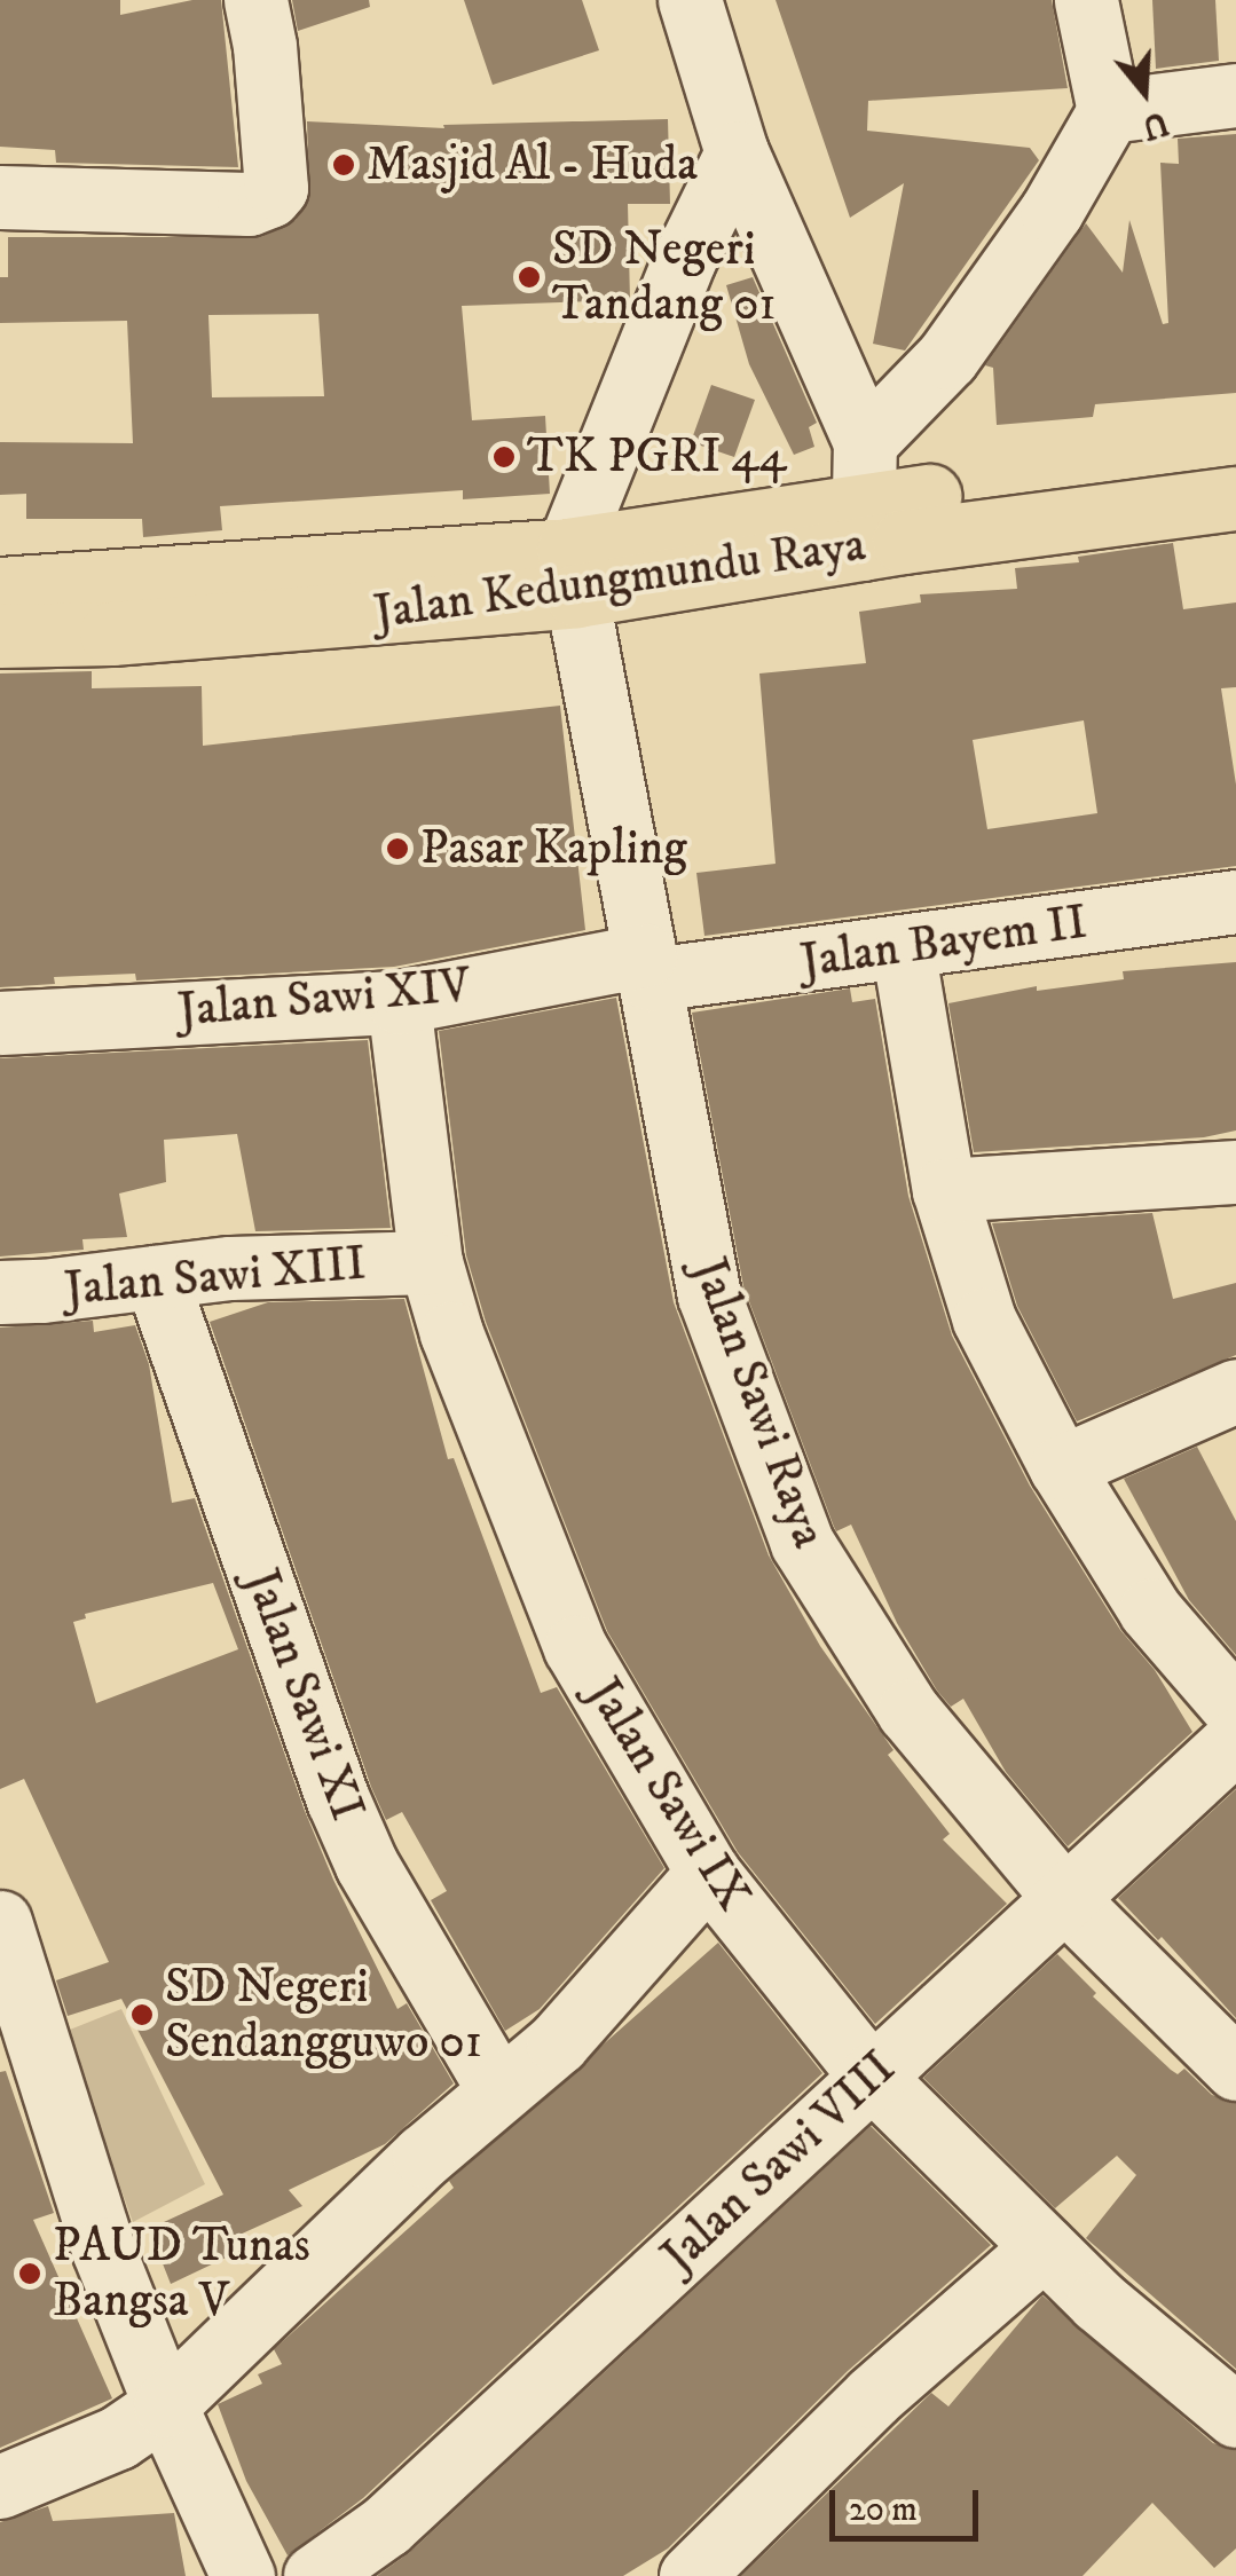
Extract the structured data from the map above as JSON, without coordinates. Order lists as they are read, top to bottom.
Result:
{
  "streets": {
    "main road": ["Jalan Kedungmundu Raya"],
    "street": [
      "Jalan Bayem II",
      "Jalan Sawi XIV",
      "Jalan Sawi XIII",
      "Jalan Sawi Raya",
      "Jalan Sawi XI",
      "Jalan Sawi IX",
      "Jalan Sawi VIII"
    ]
  },
  "crossings": [
    ["Jalan Kedungmundu Raya", "Jalan Sawi Raya"],
    ["Jalan Bayem II", "Jalan Sawi XIV"],
    ["Jalan Bayem II", "Jalan Sawi Raya"],
    ["Jalan Sawi XIV", "Jalan Sawi Raya"],
    ["Jalan Sawi XIV", "Jalan Sawi IX"],
    ["Jalan Sawi XIII", "Jalan Sawi XI"],
    ["Jalan Sawi XIII", "Jalan Sawi IX"],
    ["Jalan Sawi Raya", "Jalan Sawi VIII"],
    ["Jalan Sawi IX", "Jalan Sawi VIII"]
  ],
  "places": [
    "Masjid Al - Huda",
    "SD Negeri Tandang 01",
    "TK PGRI 44",
    "Pasar Kapling",
    "SD Negeri Sendangguwo 01",
    "PAUD Tunas Bangsa V"
  ],
  "scale_bar": "20 m",
  "north": "bottom"
}
